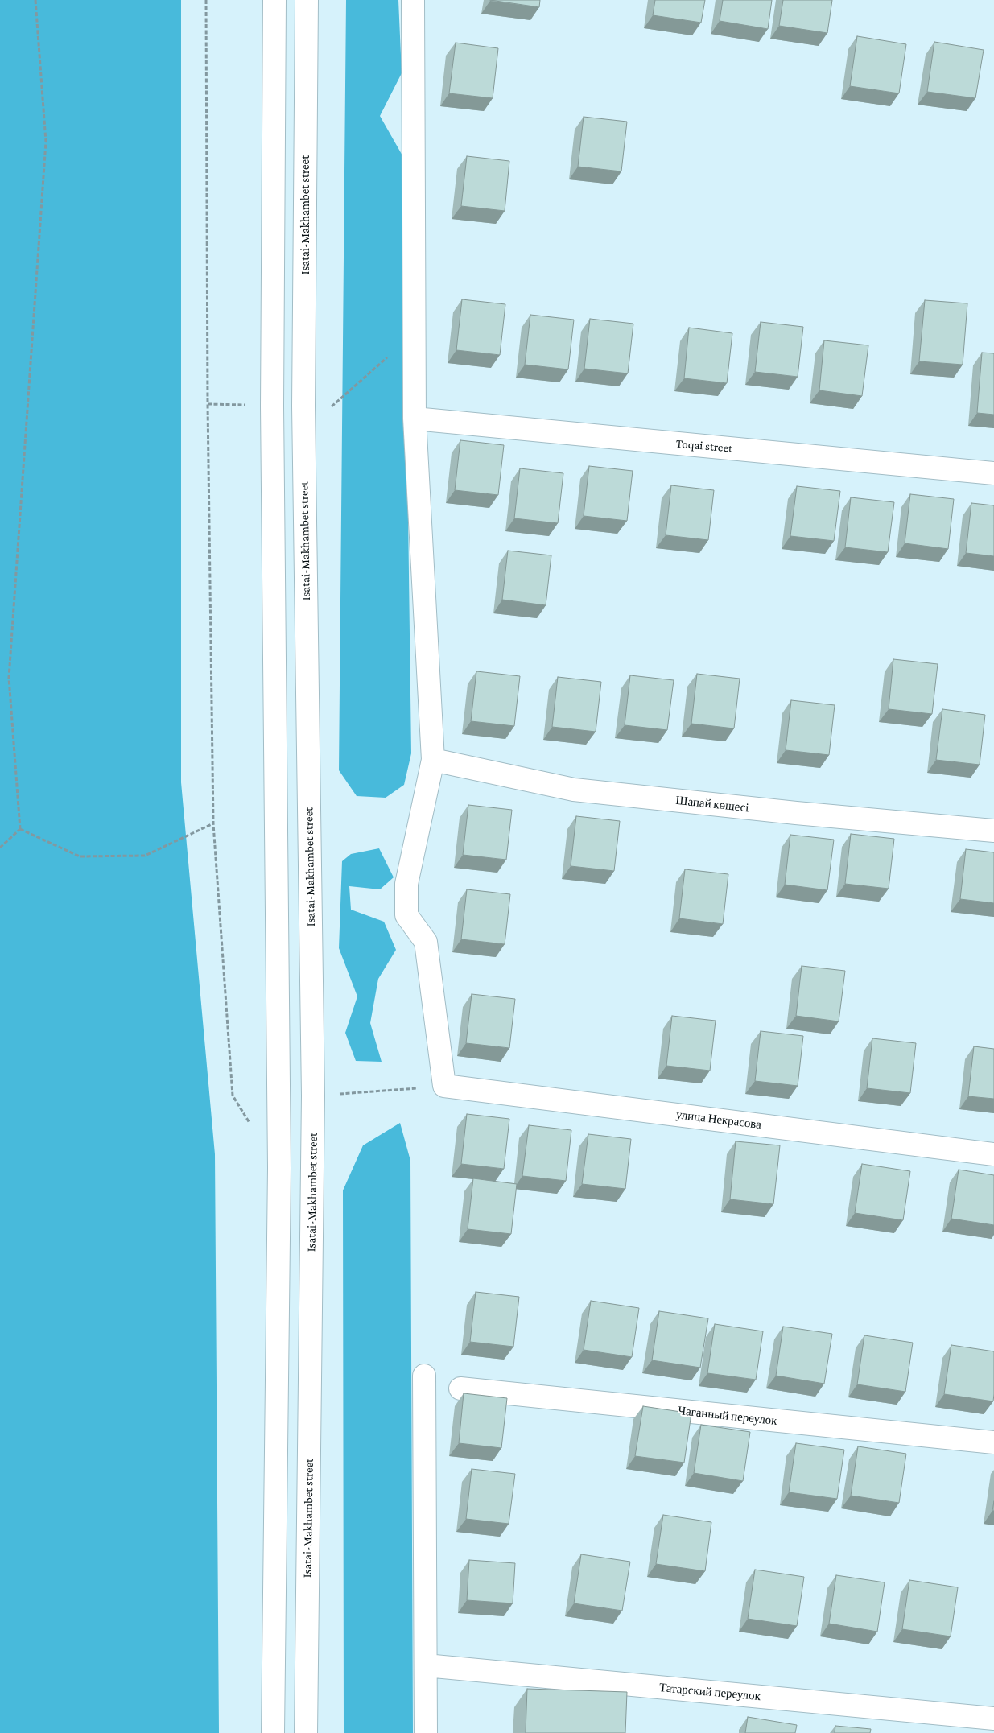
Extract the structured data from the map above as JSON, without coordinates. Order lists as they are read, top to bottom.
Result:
{
  "streets": {
    "main road": [
      "Isatai-Makhambet street",
      "Toqai street",
      "Шапай көшесі",
      "улица Некрасова",
      "Чаганный переулок",
      "Татарский переулок"
    ]
  }
}
